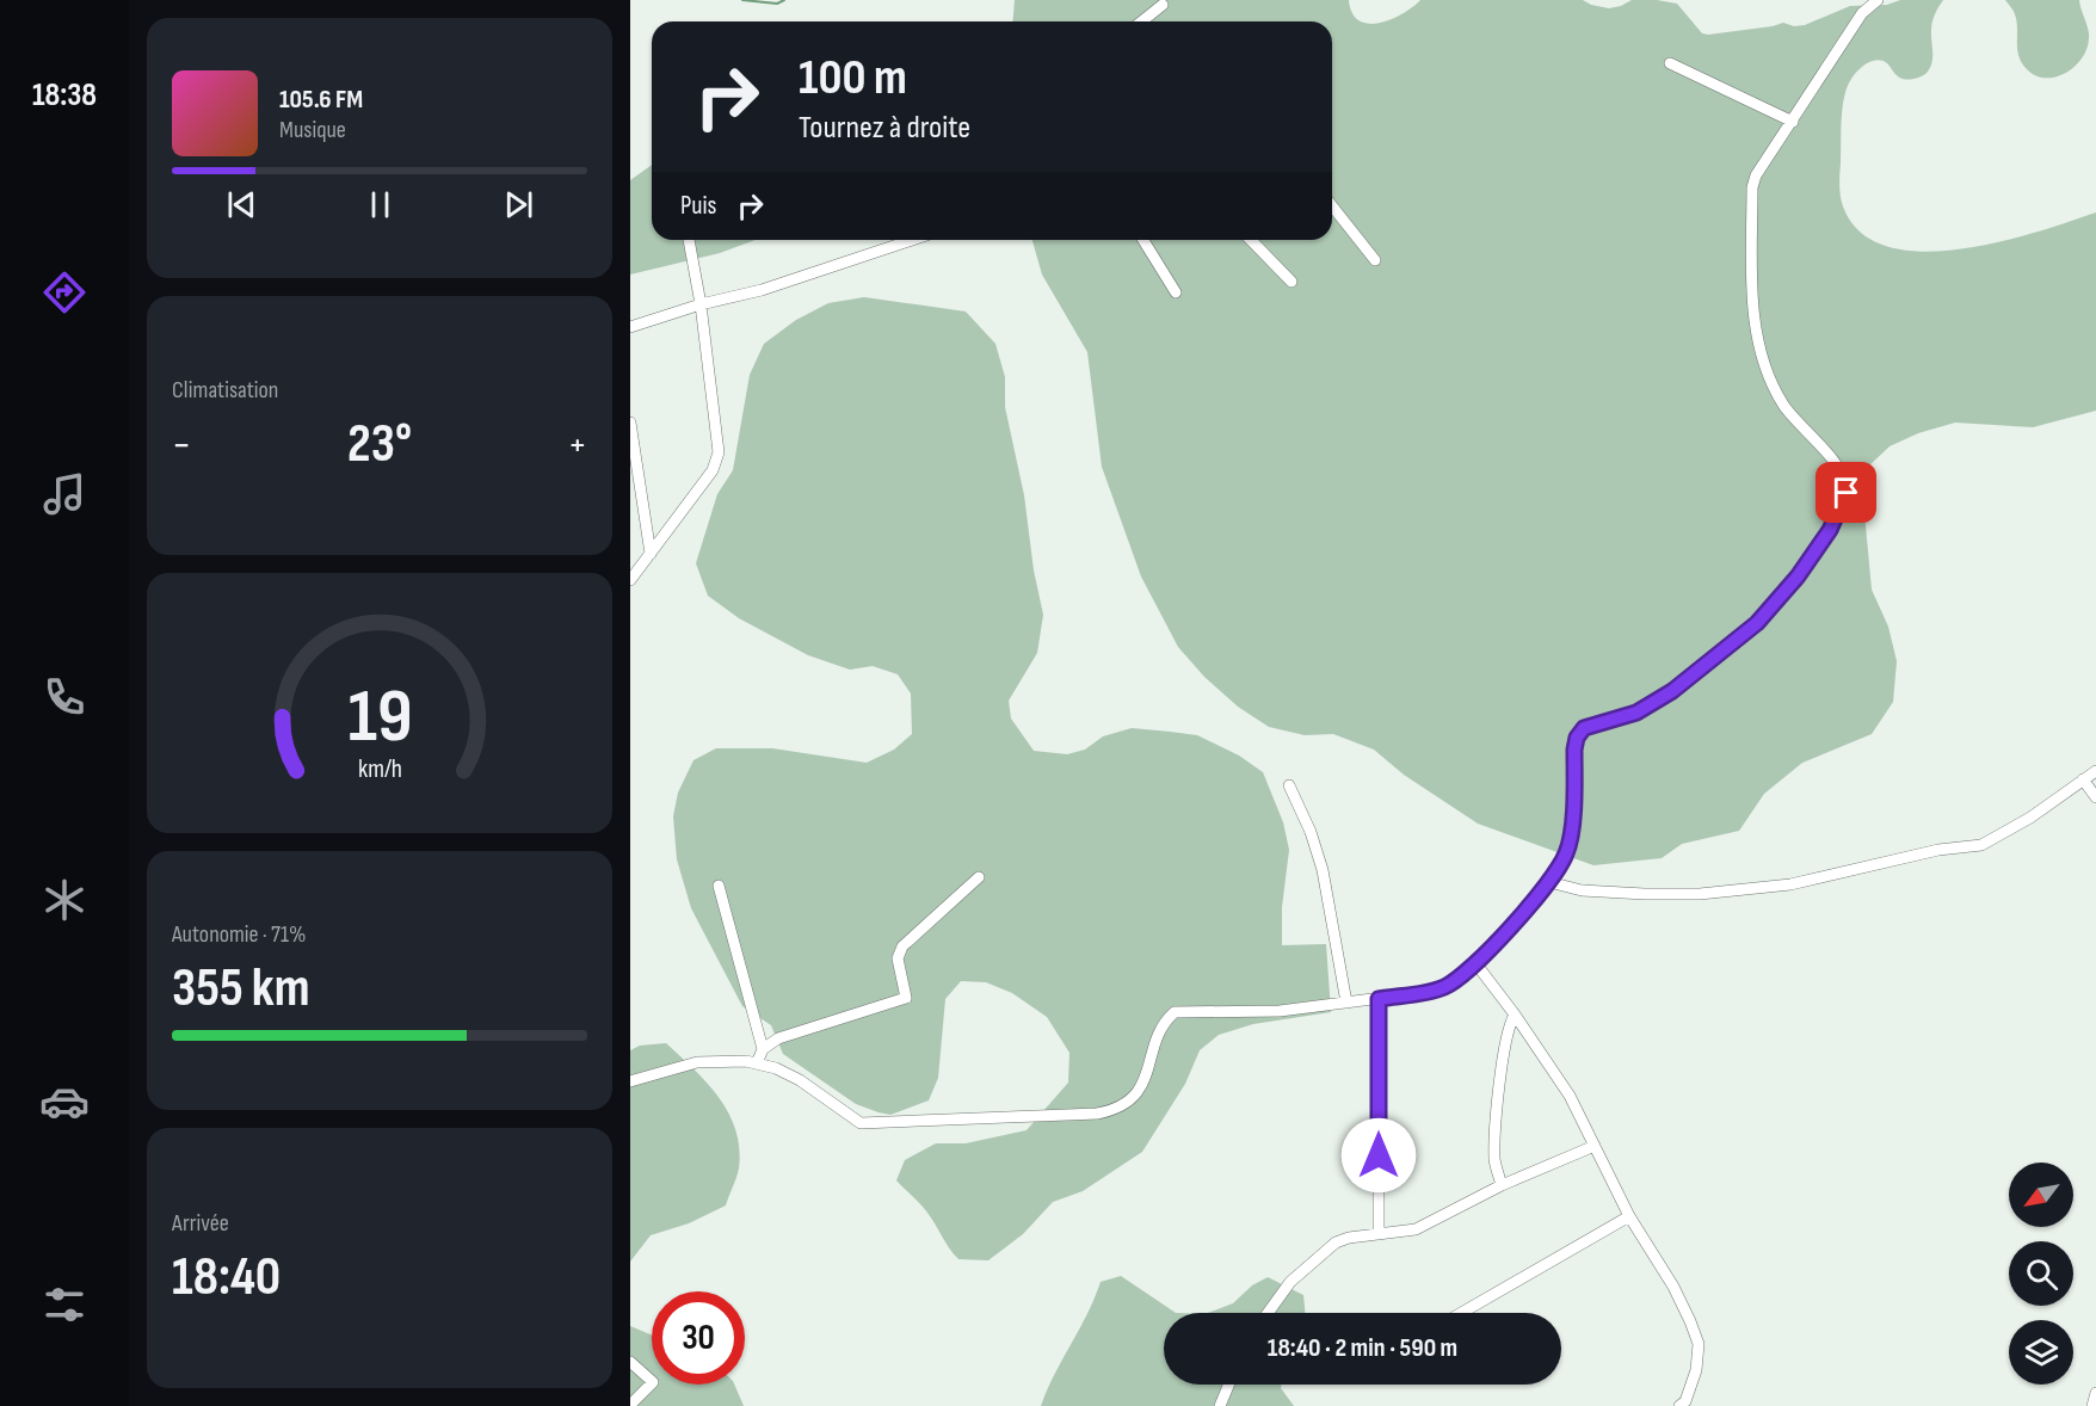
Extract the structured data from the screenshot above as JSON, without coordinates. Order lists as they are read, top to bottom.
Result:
{
  "north": "bottom left",
  "page": {
    "tabs": "18:38",
    "turn": ["100 m", "Tournez à droite"],
    "song": ["105.6 FM", "Musique"],
    "then": "Puis",
    "tile": [
      "Climatisation",
      ["Autonomie · 71%", "355 km"],
      ["Arrivée", "18:40"]
    ],
    "heat": ["−", "23°", "+"],
    "limit": "30",
    "trip": "18:40 · 2 min · 590 m",
    "gauge": ["19", "km/h"]
  }
}
